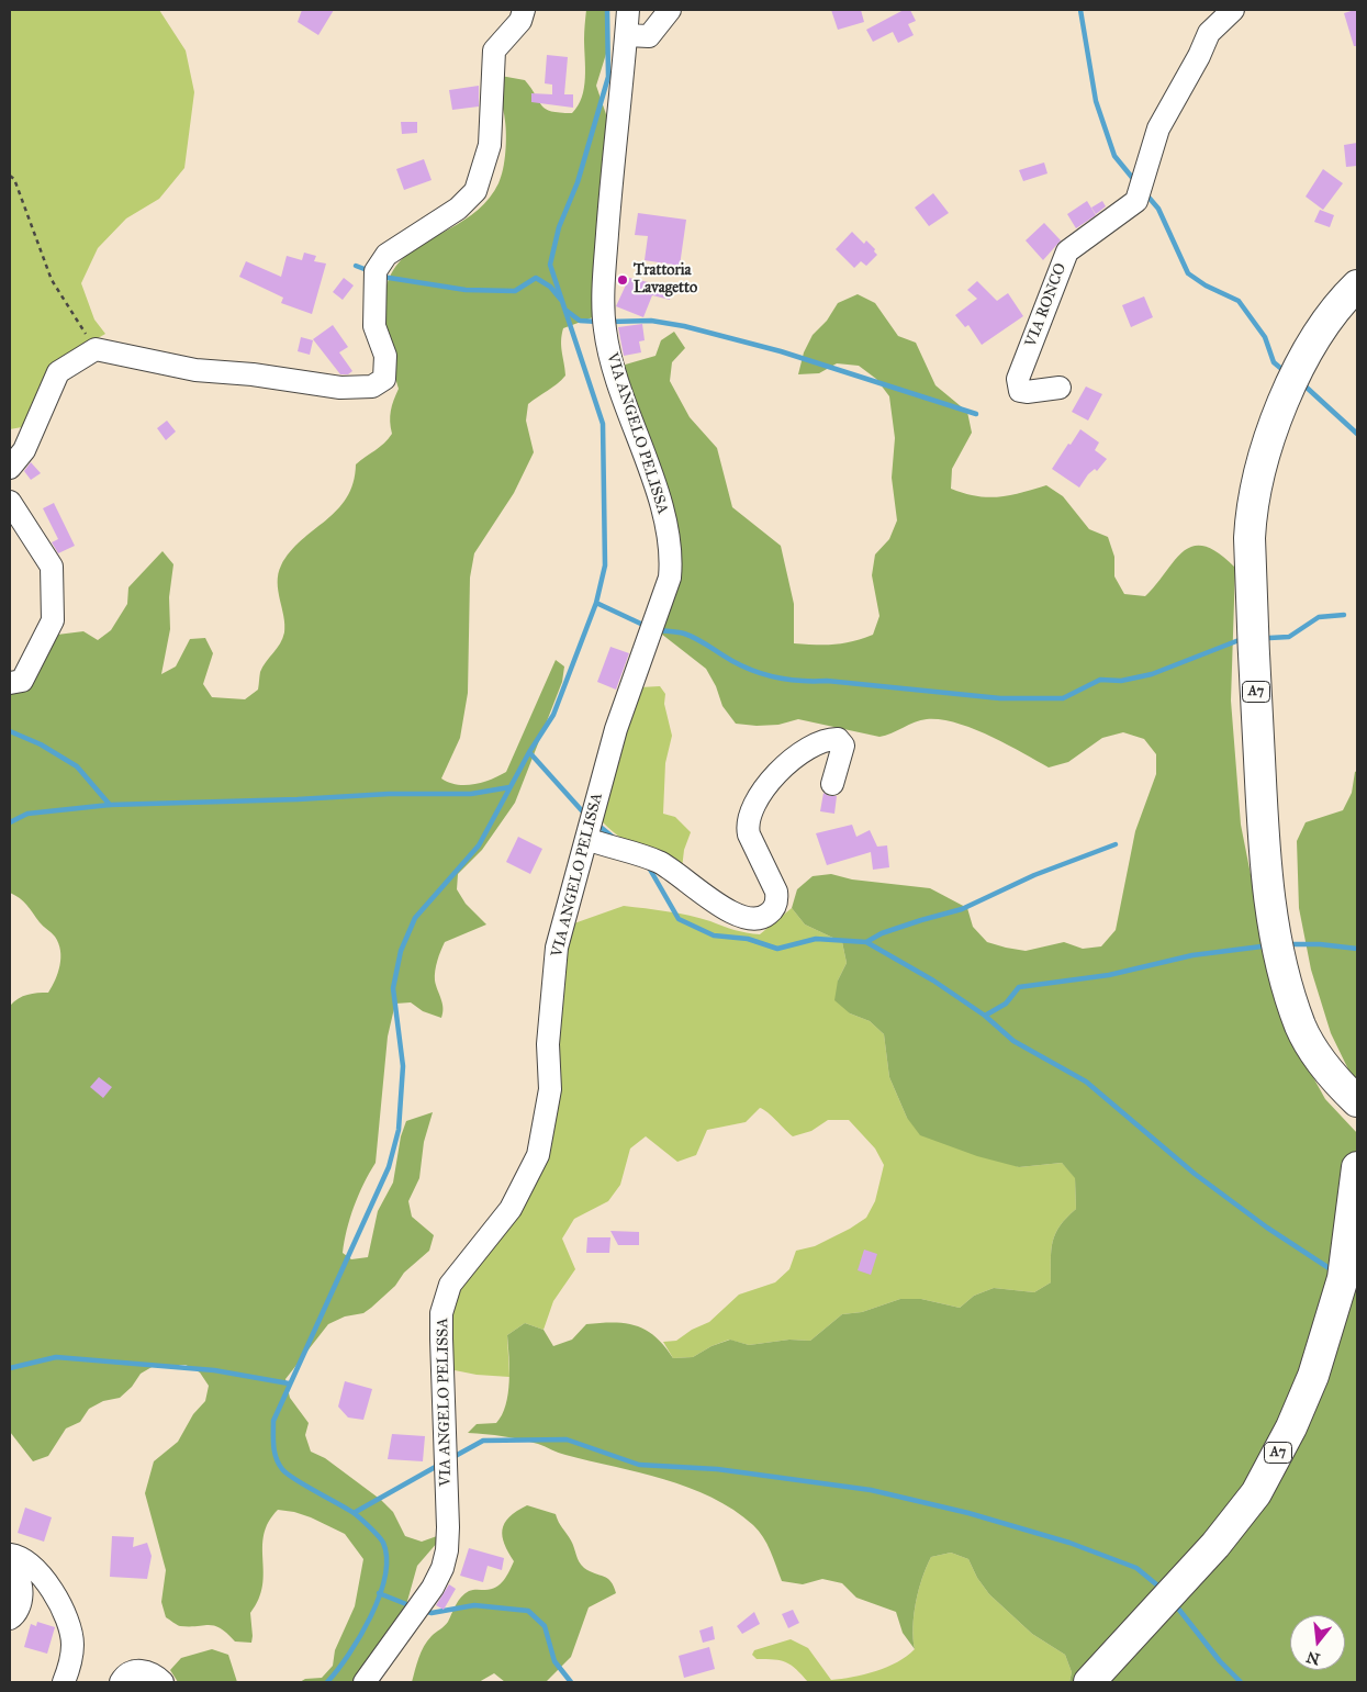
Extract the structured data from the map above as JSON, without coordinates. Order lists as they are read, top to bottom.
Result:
{
  "streets": {
    "highway": ["A7"],
    "street": ["VIA RONCO", "VIA ANGELO PELISSA"]
  },
  "places": ["Trattoria Lavagetto"],
  "north": "bottom"
}
